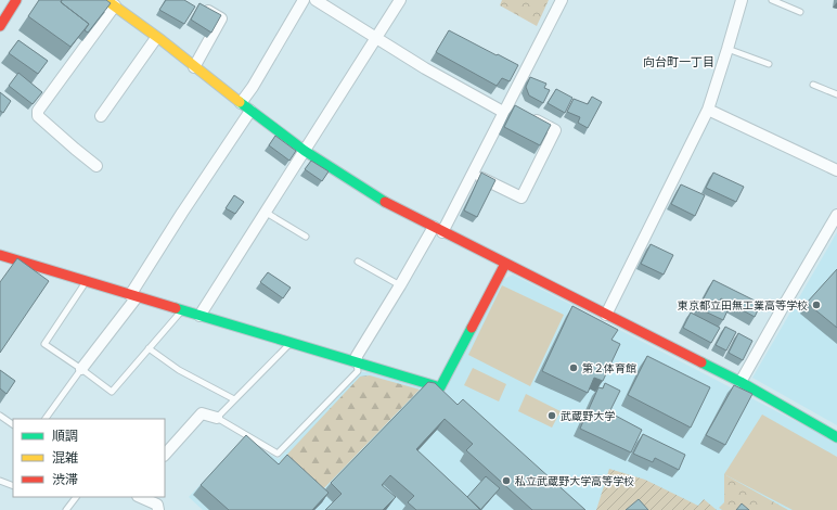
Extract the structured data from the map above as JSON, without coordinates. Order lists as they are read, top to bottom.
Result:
{
  "districts": ["向台町一丁目"],
  "places": [
    "東京都立田無工業高等学校",
    "第２体育館",
    "武蔵野大学",
    "私立武蔵野大学高等学校"
  ],
  "legend": ["順調", "混雑", "渋滞"]
}
